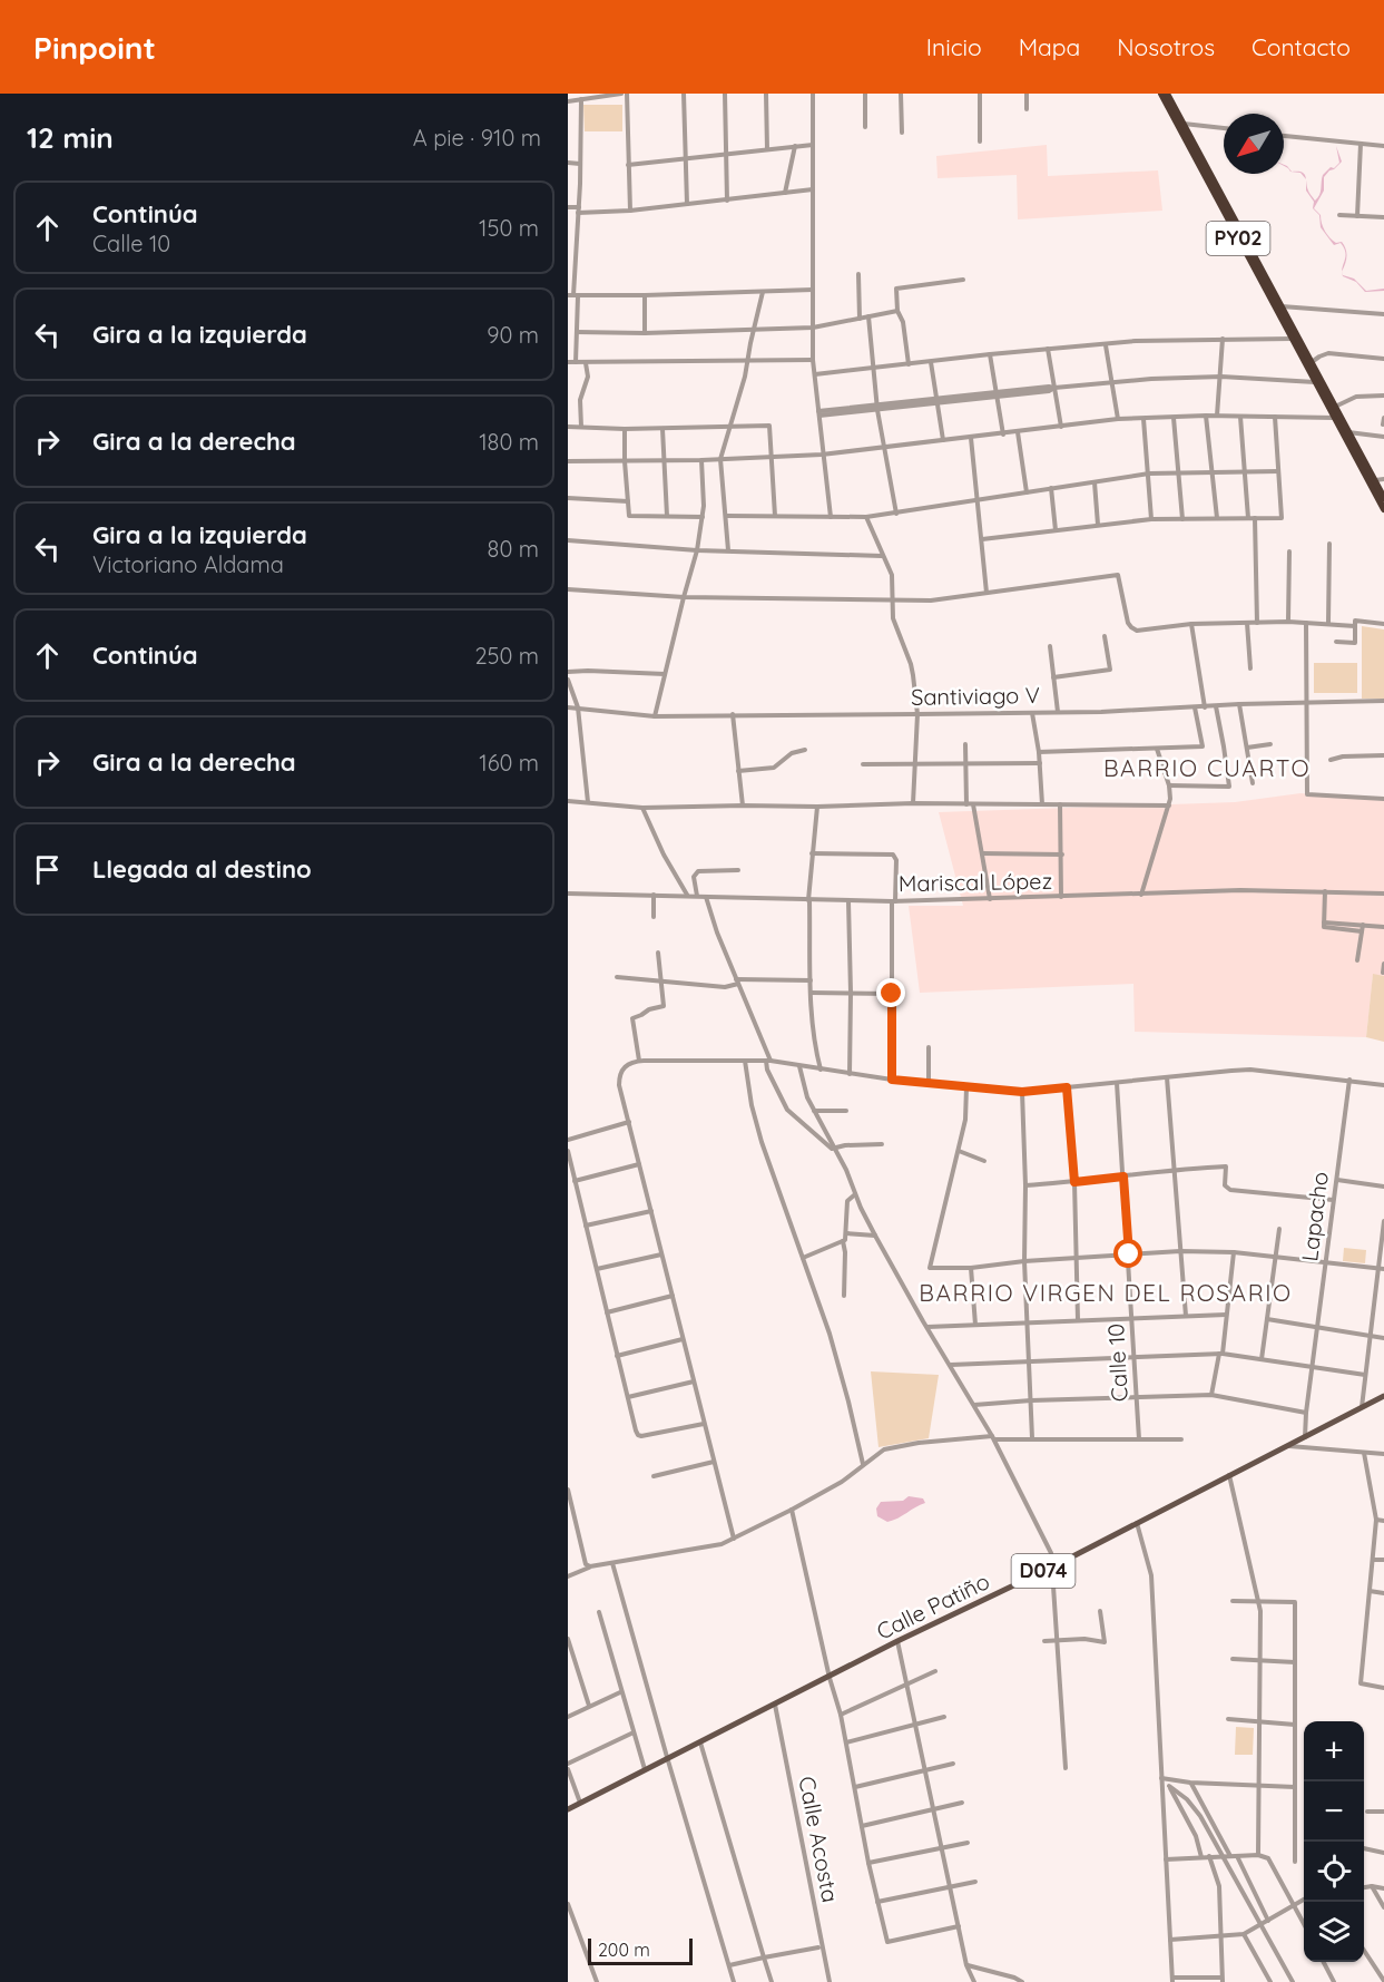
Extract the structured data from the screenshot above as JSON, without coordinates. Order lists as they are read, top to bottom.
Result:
{
  "streets": {
    "highway": ["PY02"],
    "main road": ["D074", "Calle Patiño"],
    "street": [
      "Santiviago V",
      "Mariscal López",
      "Lapacho",
      "Calle 10",
      "Calle Acosta"
    ]
  },
  "crossings": [
    ["Lapacho", "Calle Patiño"],
    ["Calle Patiño", "Calle Acosta"]
  ],
  "districts": ["BARRIO CUARTO", "BARRIO VIRGEN DEL ROSARIO"],
  "scale_bar": "200 m",
  "north": "bottom left",
  "page": {
    "header": "Pinpoint",
    "nav": [
      "Inicio",
      "Mapa",
      "Nosotros",
      "Contacto"
    ],
    "heading": ["12 min", "A pie · 910 m"],
    "list": [
      ["Continúa", "Calle 10", "150 m"],
      ["Gira a la izquierda", "90 m"],
      ["Gira a la derecha", "180 m"],
      ["Gira a la izquierda", "Victoriano Aldama", "80 m"],
      ["Continúa", "250 m"],
      ["Gira a la derecha", "160 m"],
      "Llegada al destino"
    ],
    "map_buttons": ["+", "−"],
    "scale": "200 m"
  }
}
